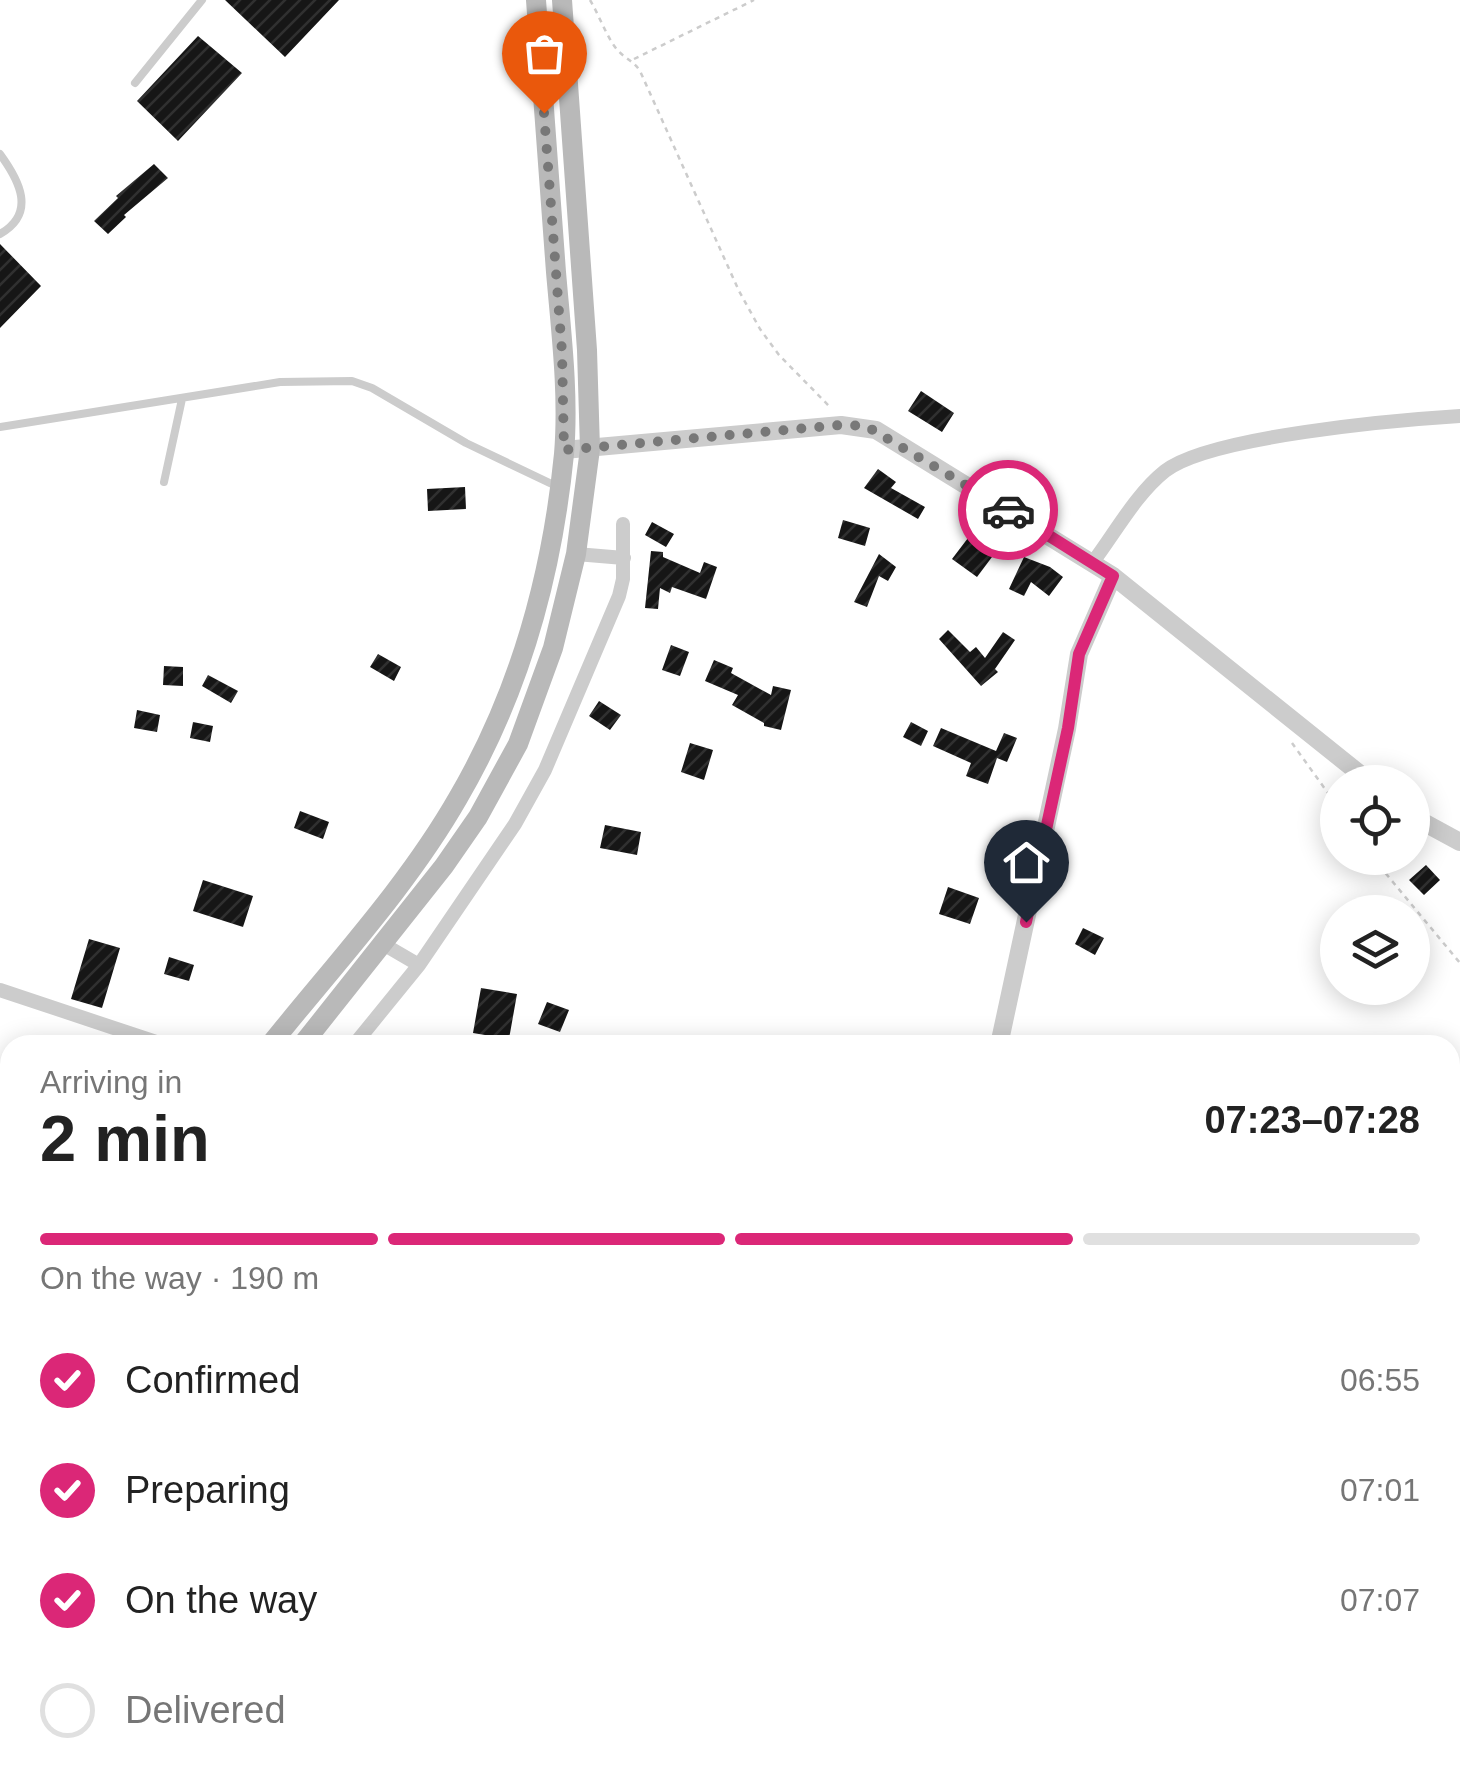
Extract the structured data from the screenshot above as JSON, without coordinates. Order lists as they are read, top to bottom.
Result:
{
  "page": {
    "heading": ["2 min", "Arriving in", "07:23–07:28"],
    "bar": "On the way · 190 m",
    "list": [
      ["Confirmed", "06:55"],
      ["Preparing", "07:01"],
      ["On the way", "07:07"],
      "Delivered"
    ]
  }
}
